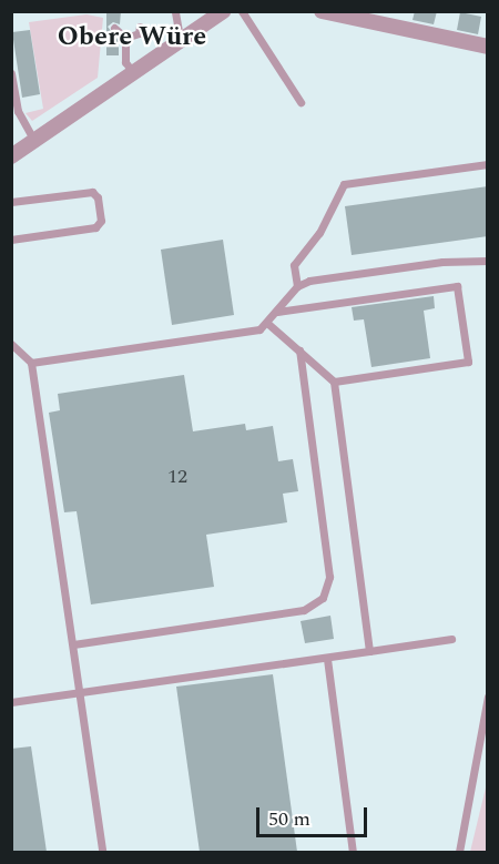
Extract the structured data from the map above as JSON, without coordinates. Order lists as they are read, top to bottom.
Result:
{
  "districts": ["Obere Würe"],
  "house_numbers": ["12"],
  "scale_bar": "50 m"
}
